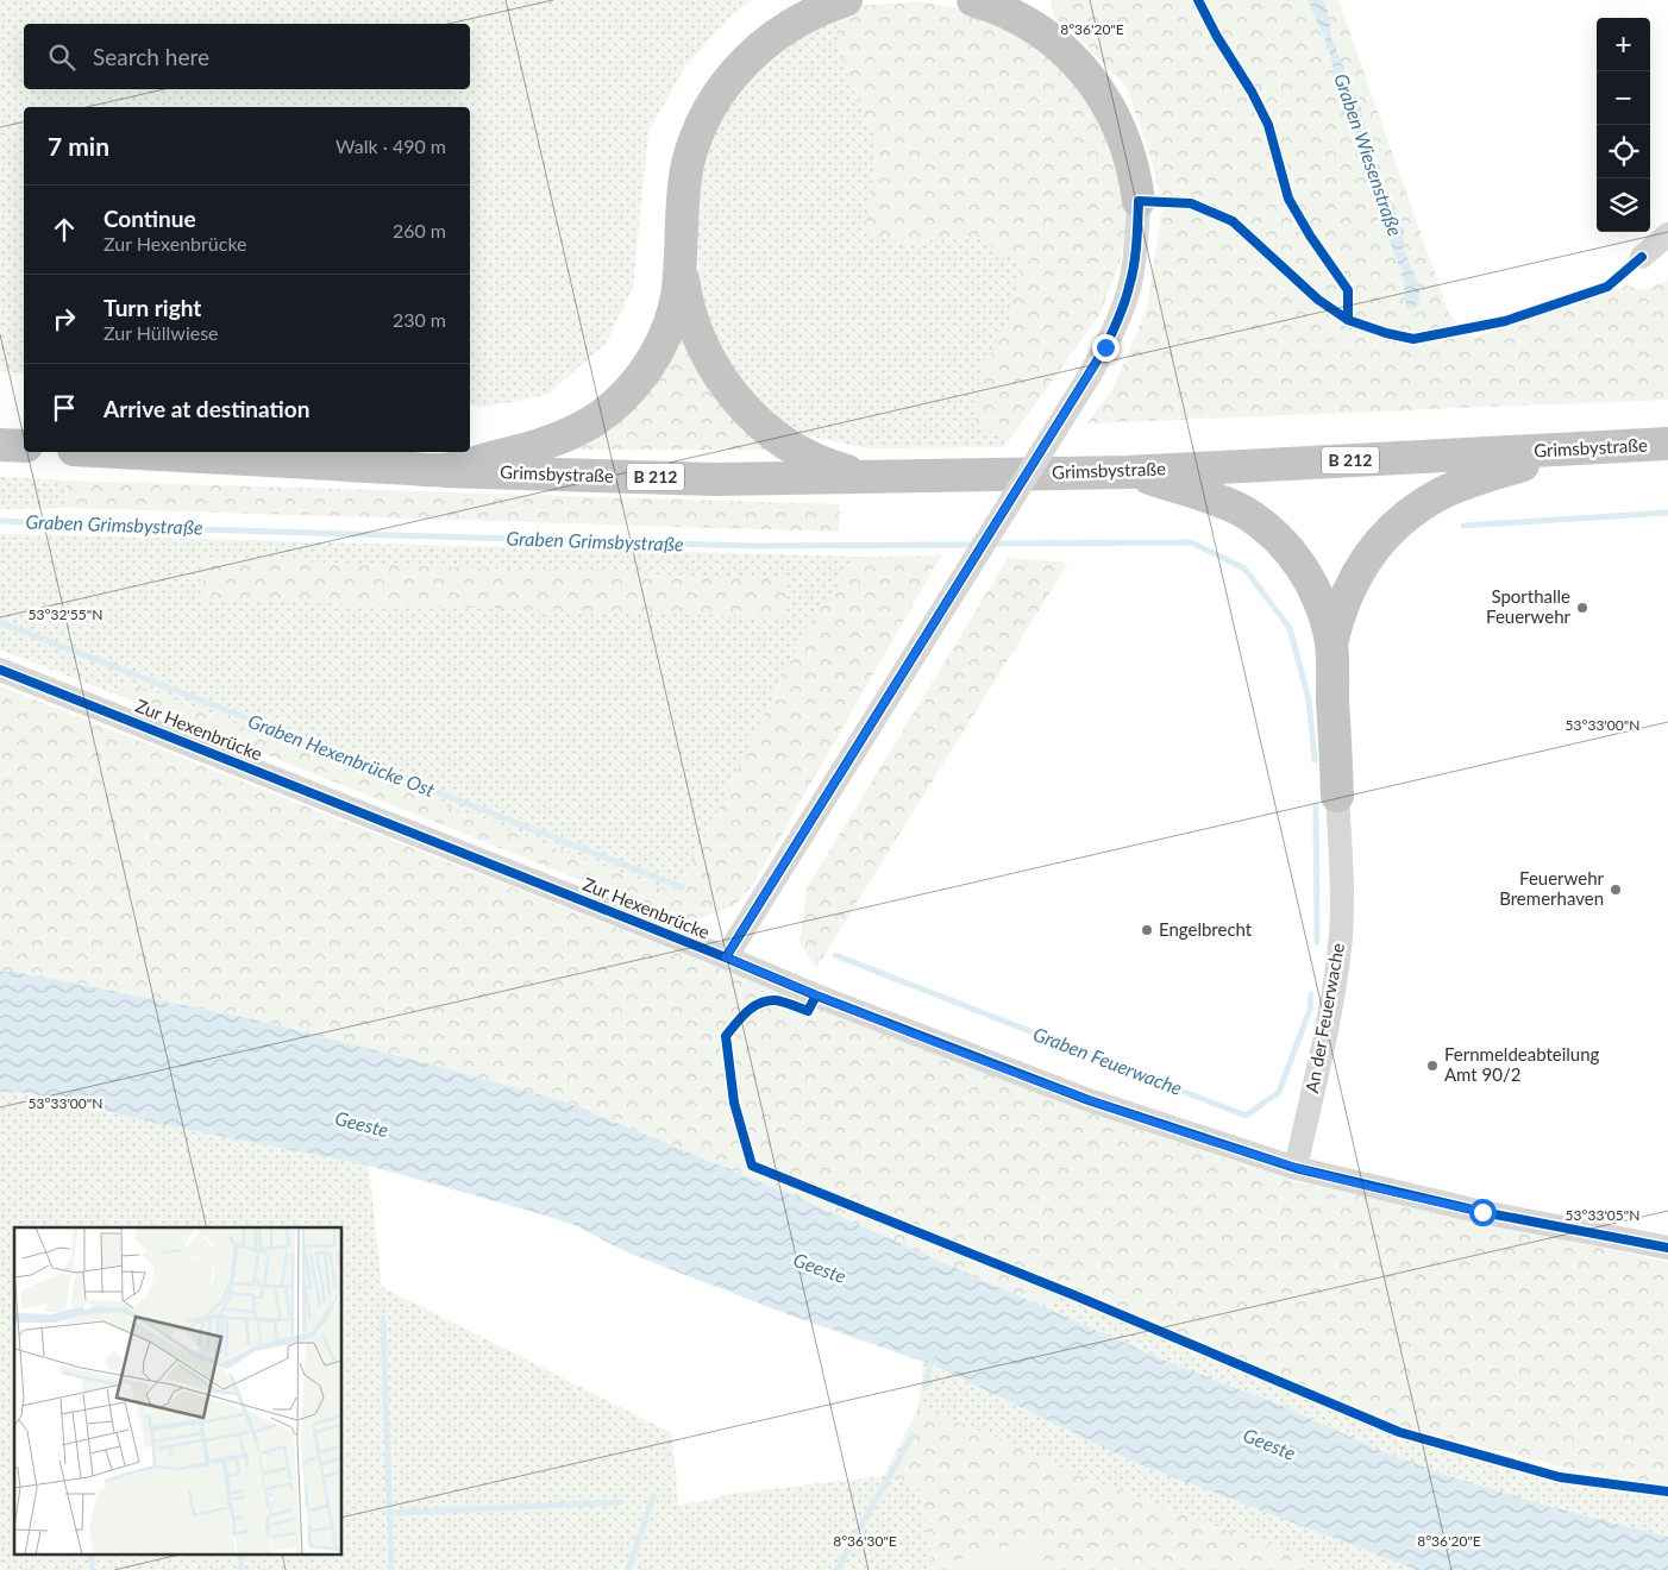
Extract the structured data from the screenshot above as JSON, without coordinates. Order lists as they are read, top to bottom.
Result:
{
  "streets": {
    "highway": ["Grimsbystraße", "B 212"],
    "street": ["Zur Hexenbrücke", "An der Feuerwache"]
  },
  "crossings": [
    ["Grimsbystraße", "B 212"],
    ["Zur Hexenbrücke", "An der Feuerwache"]
  ],
  "water": [
    "Graben Wiesenstraße",
    "Graben Grimsbystraße",
    "Graben Hexenbrücke Ost",
    "Graben Feuerwache",
    "Geeste"
  ],
  "places": [
    "Sporthalle Feuerwehr",
    "Feuerwehr Bremerhaven",
    "Engelbrecht",
    "Fernmeldeabteilung Amt 90/2"
  ],
  "page": {
    "map_buttons": ["+", "−"],
    "search": "Search here",
    "heading": ["7 min", "Walk · 490 m"],
    "list": [
      ["Continue", "Zur Hexenbrücke", "260 m"],
      ["Turn right", "Zur Hüllwiese", "230 m"],
      "Arrive at destination"
    ]
  },
  "coordinates": [
    "8°36'20\"E",
    "53°32'55\"N",
    "53°33'00\"N",
    "53°33'05\"N",
    "8°36'30\"E"
  ]
}
